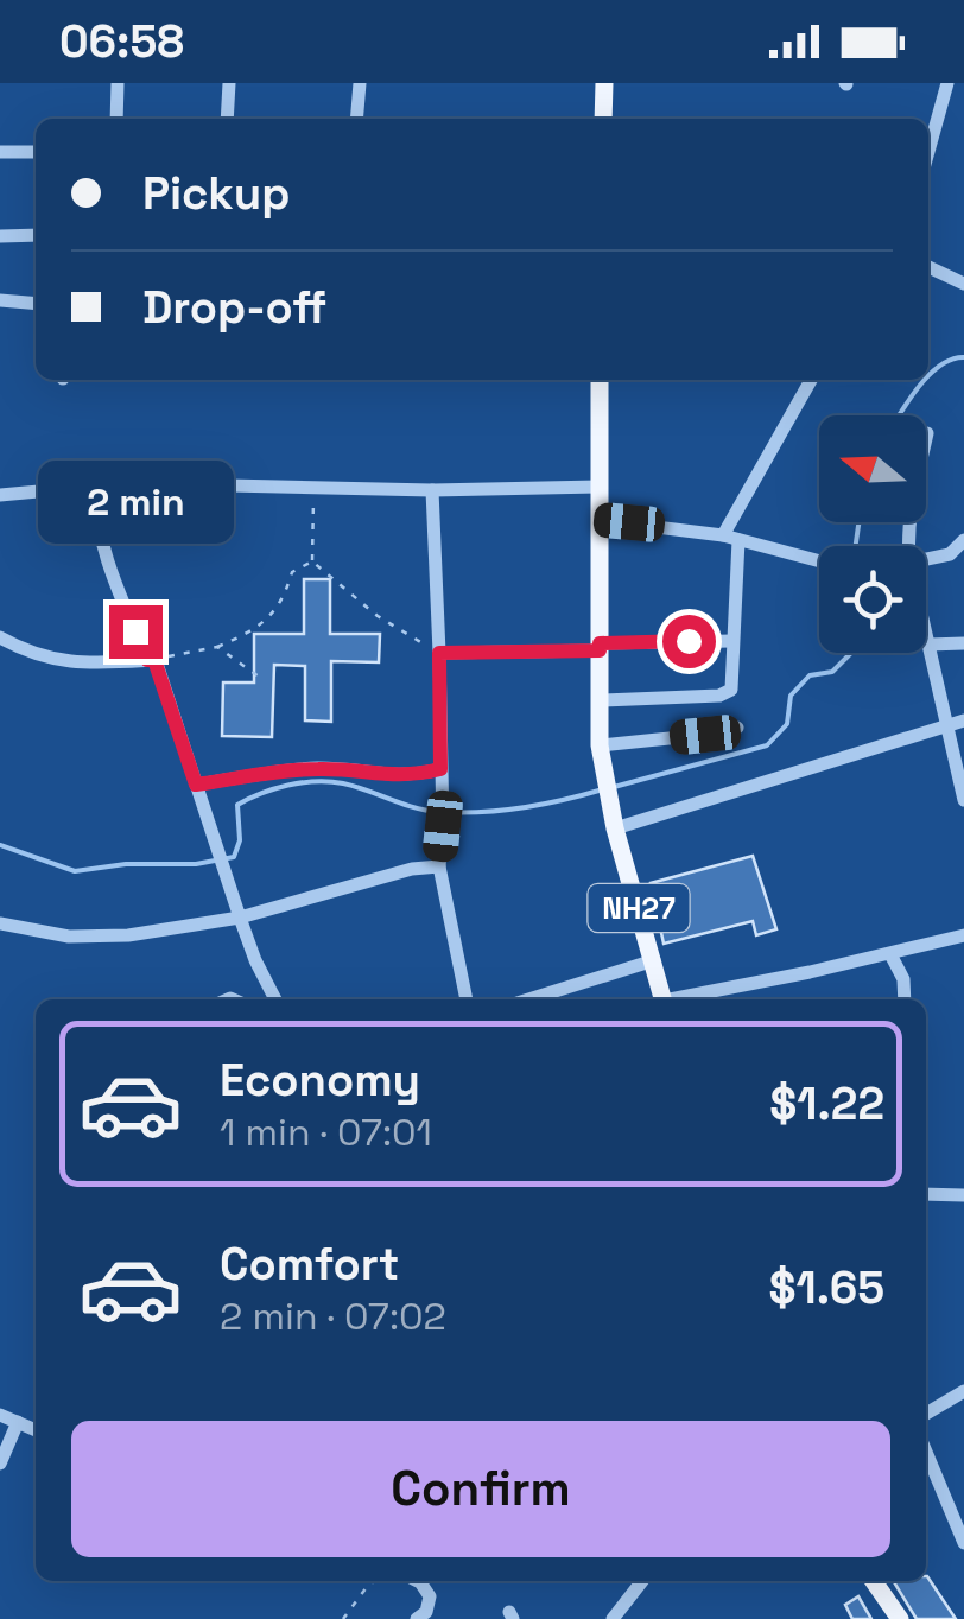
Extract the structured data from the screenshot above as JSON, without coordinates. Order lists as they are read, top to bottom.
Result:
{
  "streets": {
    "main road": ["NH27"]
  },
  "north": "left",
  "page": {
    "status": "06:58",
    "banner": ["Pickup", "Drop-off"],
    "bubble": "2 min",
    "list": [
      {
        "name": "Economy",
        "note": "1 min · 07:01",
        "value": "$1.22"
      },
      {
        "name": "Comfort",
        "note": "2 min · 07:02",
        "value": "$1.65"
      }
    ],
    "buttons": "Confirm"
  }
}
